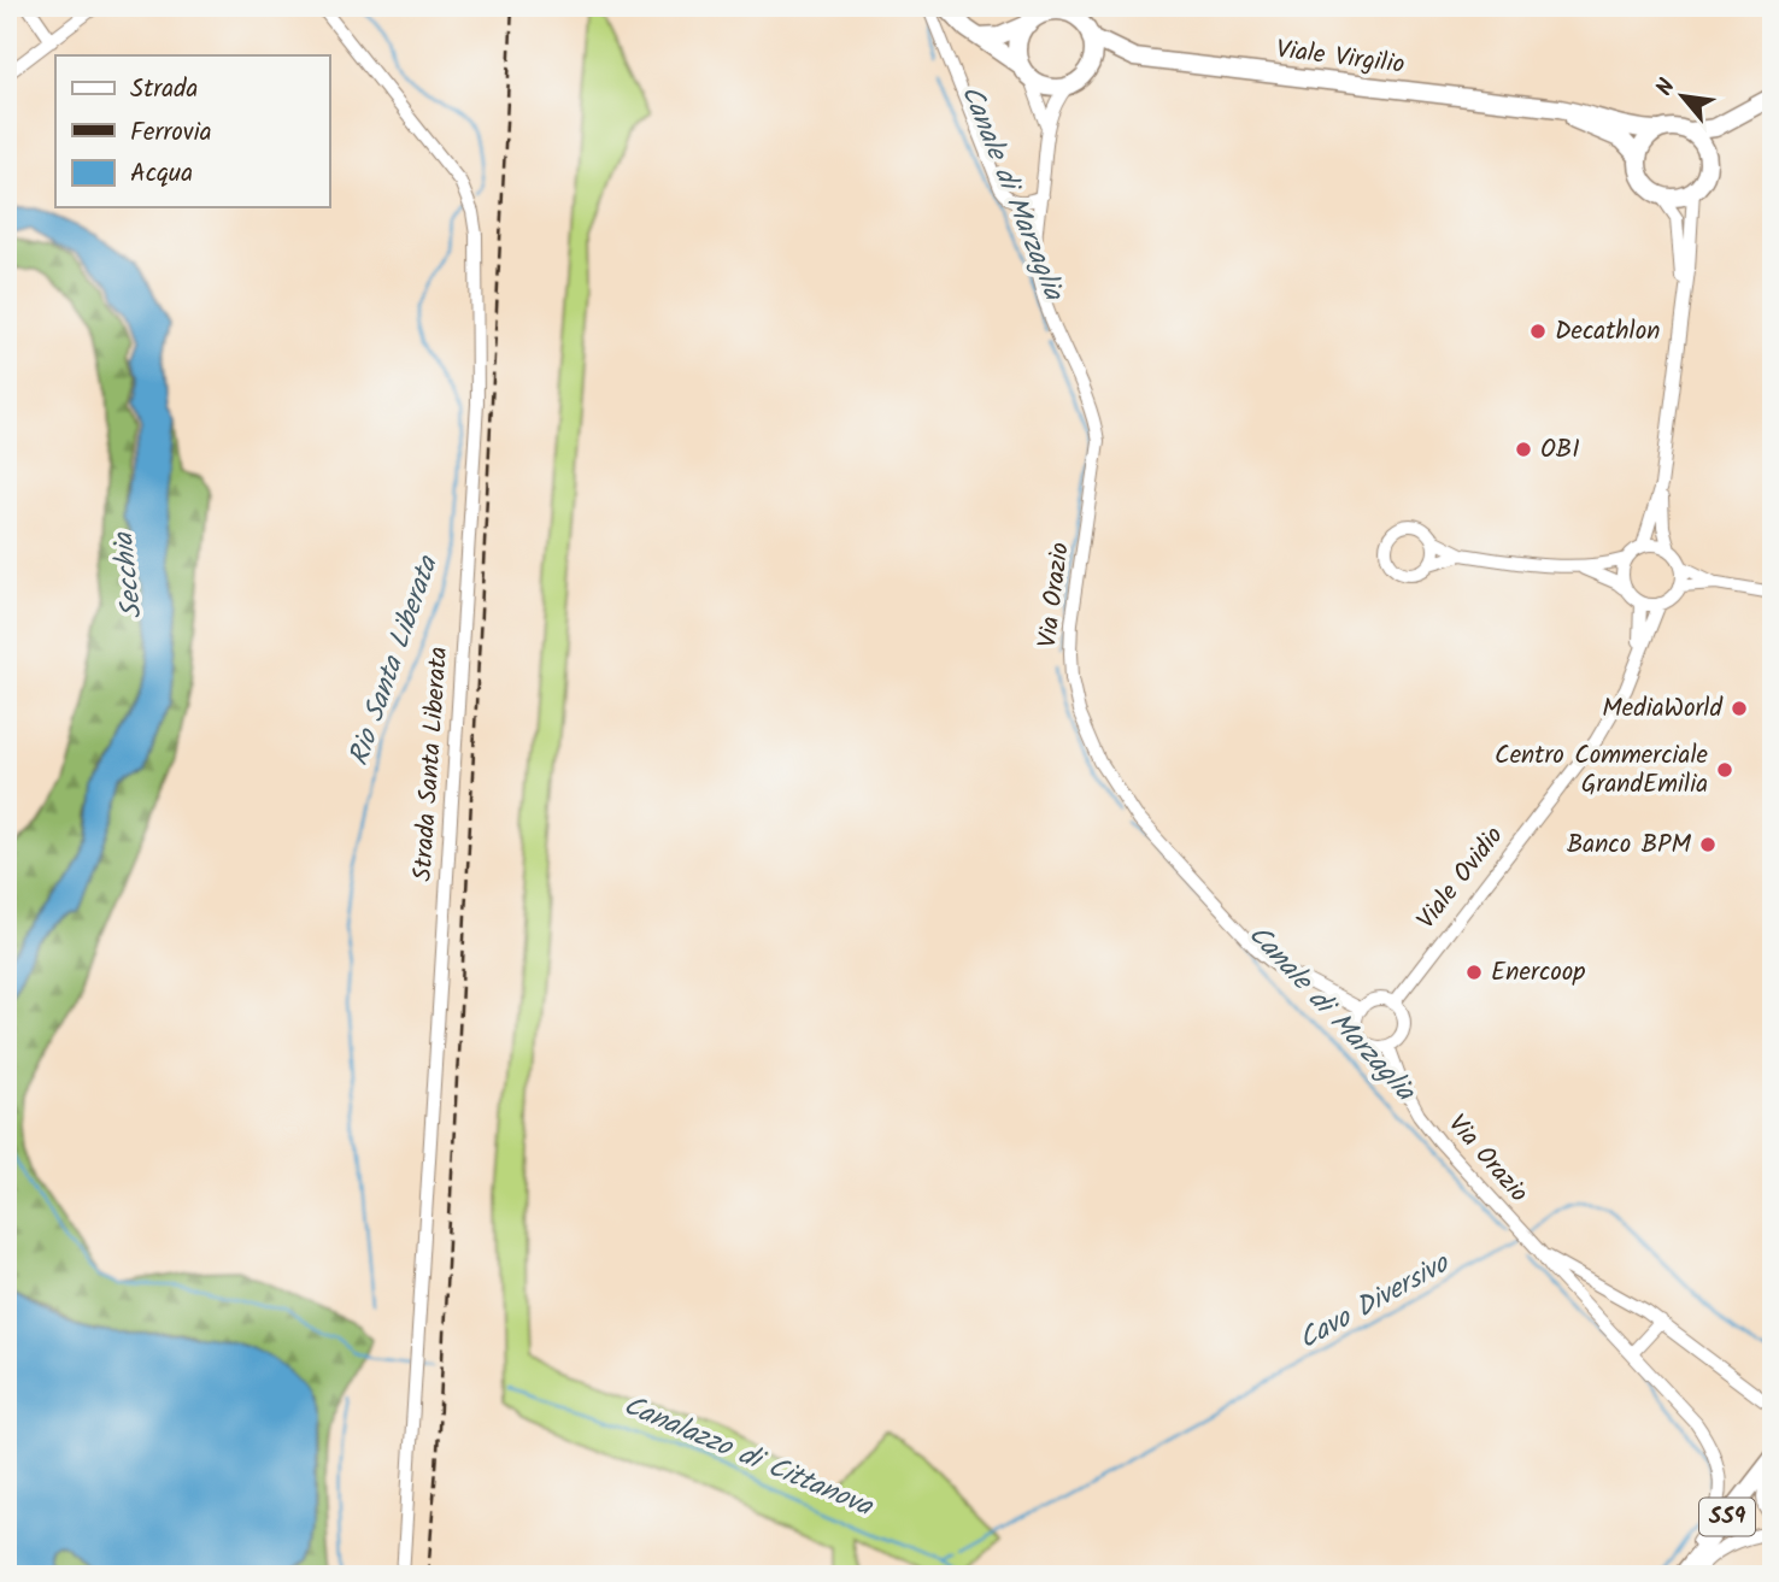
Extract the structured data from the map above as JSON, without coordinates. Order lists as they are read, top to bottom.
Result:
{
  "streets": {
    "street": [
      "Viale Virgilio",
      "Via Orazio",
      "Strada Santa Liberata",
      "Viale Ovidio",
      "SS9"
    ]
  },
  "crossings": [
    ["Viale Virgilio", "Via Orazio"],
    ["Via Orazio", "Viale Ovidio"]
  ],
  "water": [
    "Canale di Marzaglia",
    "Secchia",
    "Rio Santa Liberata",
    "Cavo Diversivo",
    "Canalazzo di Cittanova"
  ],
  "places": [
    "Decathlon",
    "OBI",
    "MediaWorld",
    "Centro Commerciale GrandEmilia",
    "Banco BPM",
    "Enercoop"
  ],
  "legend": ["Strada", "Ferrovia", "Acqua"],
  "north": "top left"
}
